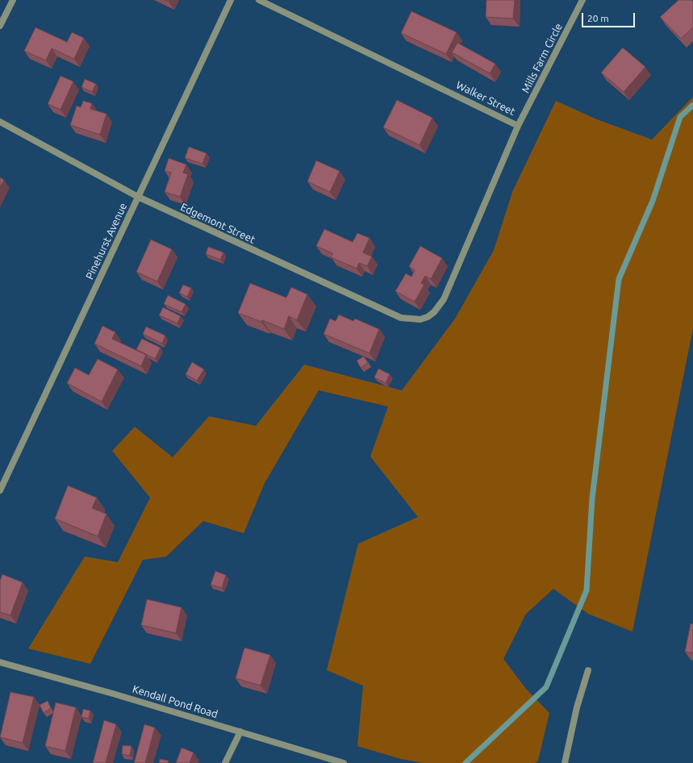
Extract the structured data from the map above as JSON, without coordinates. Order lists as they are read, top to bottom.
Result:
{
  "streets": {
    "street": [
      "Mills Farm Circle",
      "Walker Street",
      "Edgemont Street",
      "Pinehurst Avenue",
      "Kendall Pond Road"
    ]
  },
  "crossings": [
    ["Mills Farm Circle", "Walker Street"],
    ["Walker Street", "Edgemont Street"],
    ["Edgemont Street", "Pinehurst Avenue"]
  ],
  "scale_bar": "20 m"
}
